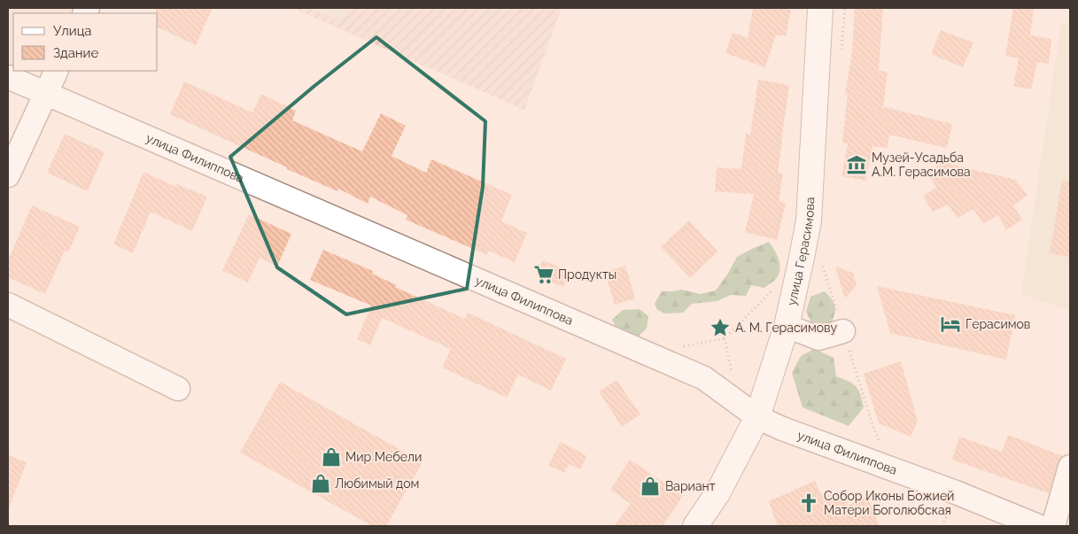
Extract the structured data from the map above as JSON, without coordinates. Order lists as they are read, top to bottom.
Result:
{
  "streets": {
    "main road": ["улица Герасимова"],
    "street": ["улица Филиппова"]
  },
  "crossings": [
    ["улица Филиппова", "улица Герасимова"]
  ],
  "places": {
    "museum": ["Музей-Усадьба А.М. Герасимова"],
    "supermarket": ["Продукты"],
    "hotel": ["Герасимов"],
    "place": ["А. М. Герасимову"],
    "shop": ["Мир Мебели", "Любимый дом", "Вариант"],
    "church": ["Собор Иконы Божией Матери Боголюбская"]
  },
  "legend": ["Улица", "Здание"]
}
